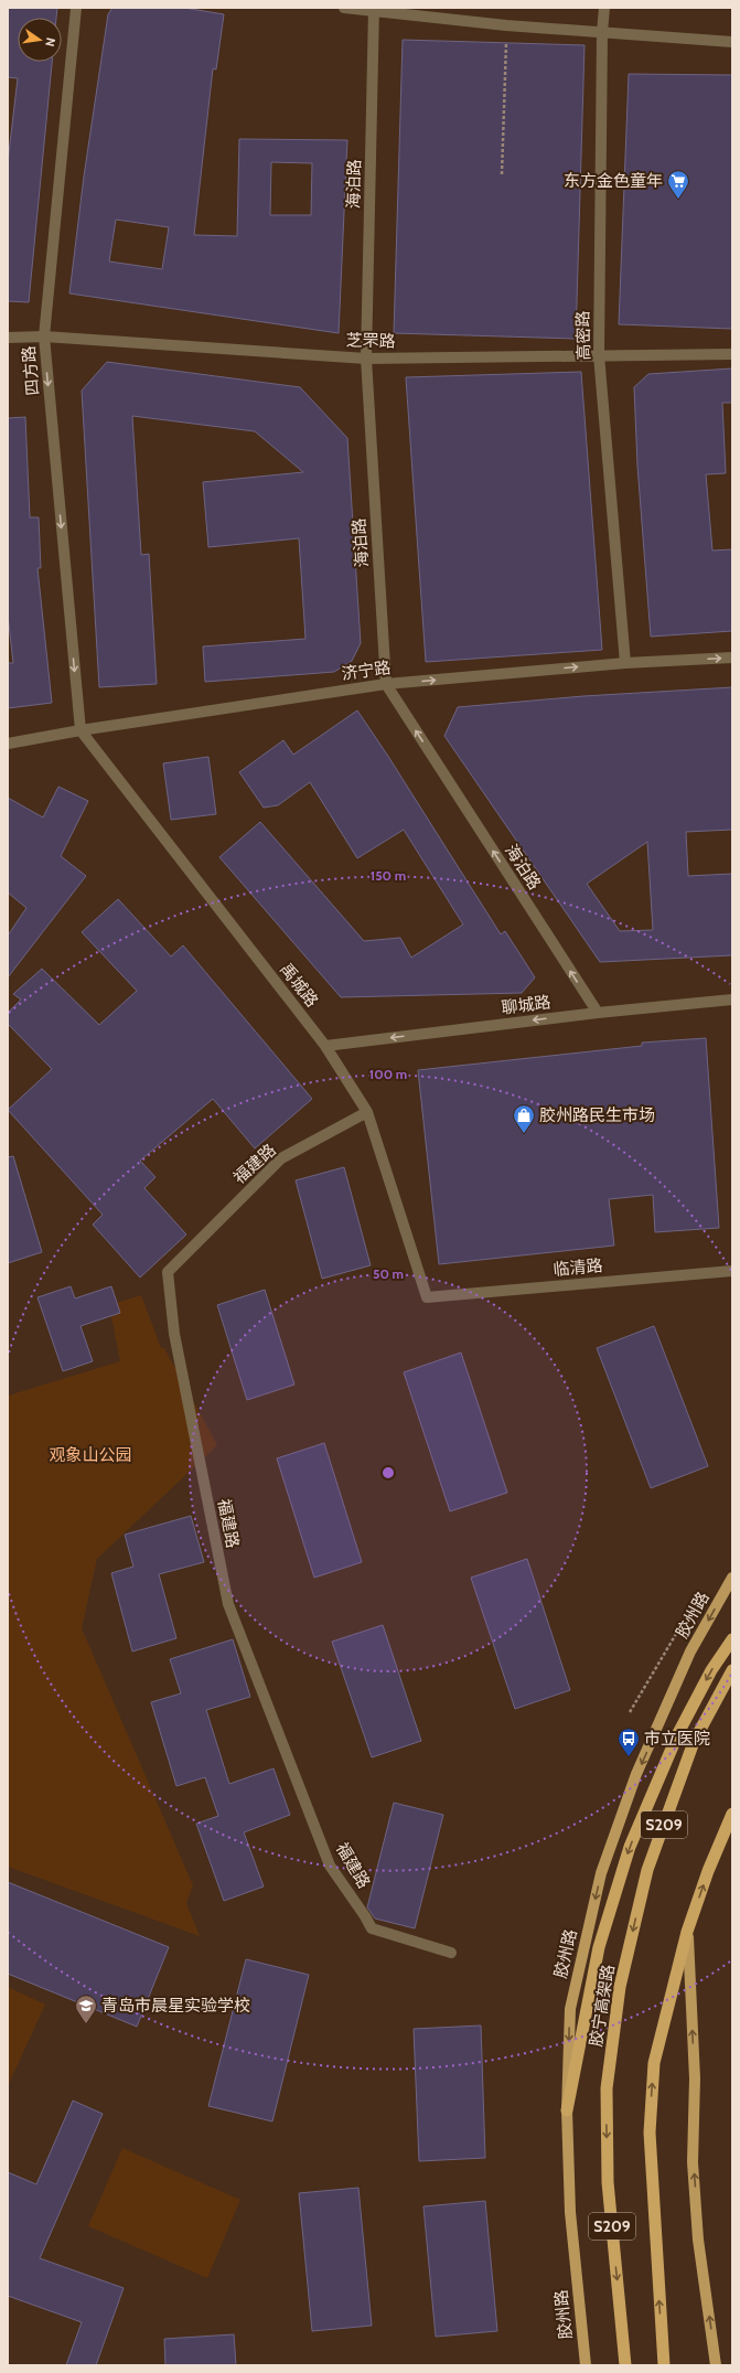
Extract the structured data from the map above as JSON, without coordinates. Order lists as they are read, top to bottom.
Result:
{
  "streets": {
    "highway": ["S209", "胶宁高架路"],
    "main road": ["胶州路"],
    "street": [
      "海泊路",
      "高密路",
      "芝罘路",
      "四方路",
      "济宁路",
      "禹城路",
      "聊城路",
      "福建路",
      "临清路"
    ]
  },
  "crossings": [
    ["海泊路", "芝罘路"],
    ["海泊路", "济宁路"],
    ["海泊路", "聊城路"],
    ["高密路", "芝罘路"],
    ["高密路", "济宁路"],
    ["芝罘路", "四方路"],
    ["四方路", "济宁路"],
    ["四方路", "禹城路"],
    ["济宁路", "禹城路"],
    ["禹城路", "聊城路"],
    ["禹城路", "福建路"],
    ["禹城路", "临清路"]
  ],
  "one_way": [
    "海泊路",
    "四方路",
    "济宁路",
    "聊城路",
    "胶州路"
  ],
  "parks": ["观象山公园"],
  "places": {
    "supermarket": ["东方金色童年"],
    "shop": ["胶州路民生市场"],
    "bus stop": ["市立医院"],
    "school or university": ["青岛市晨星实验学校"]
  },
  "north": "right",
  "rings": ["150 m", "100 m", "50 m"]
}
